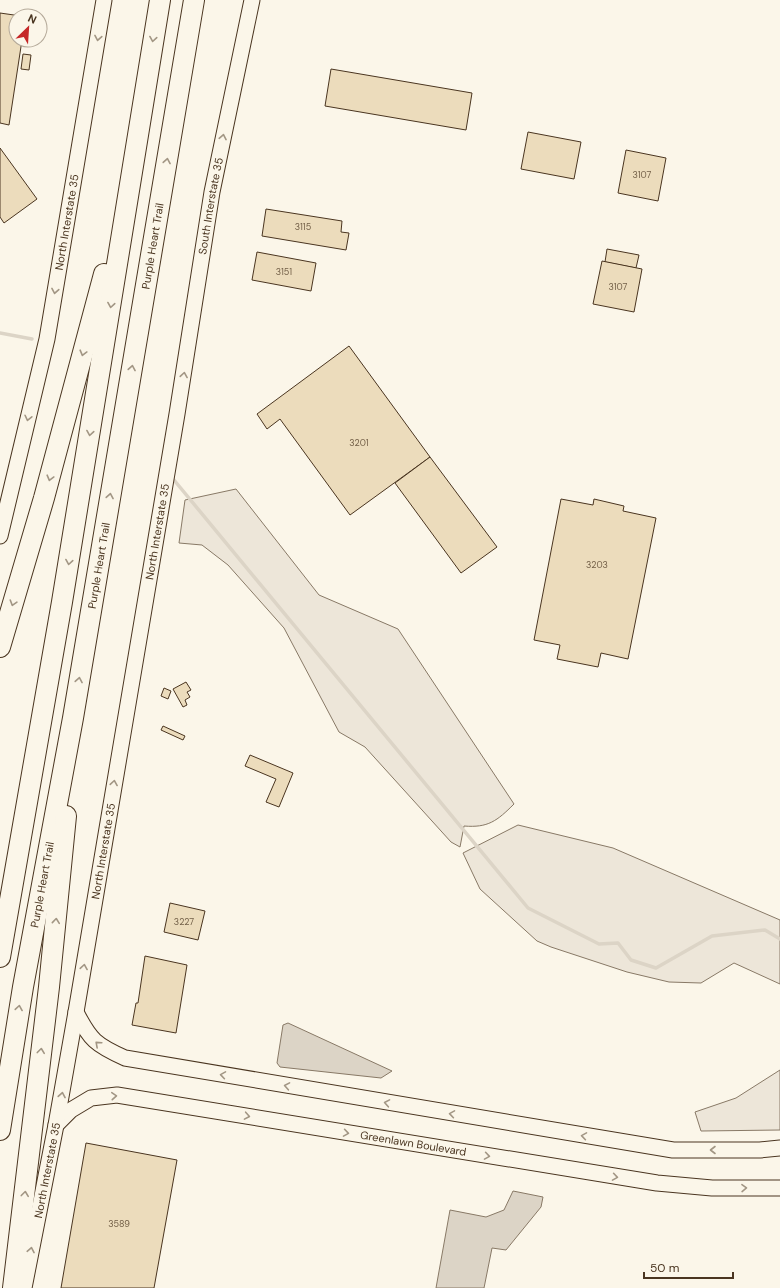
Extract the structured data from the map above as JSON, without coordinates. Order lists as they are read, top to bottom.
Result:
{
  "streets": {
    "highway": ["Purple Heart Trail"],
    "main road": ["South Interstate 35", "North Interstate 35", "Greenlawn Boulevard"]
  },
  "crossings": [
    ["South Interstate 35", "North Interstate 35"],
    ["North Interstate 35", "Greenlawn Boulevard"]
  ],
  "one_way": ["South Interstate 35"],
  "house_numbers": [
    "3107",
    "3115",
    "3151",
    "3107",
    "3201",
    "3203",
    "3227",
    "3589"
  ],
  "scale_bar": "50 m",
  "north": "top right"
}
